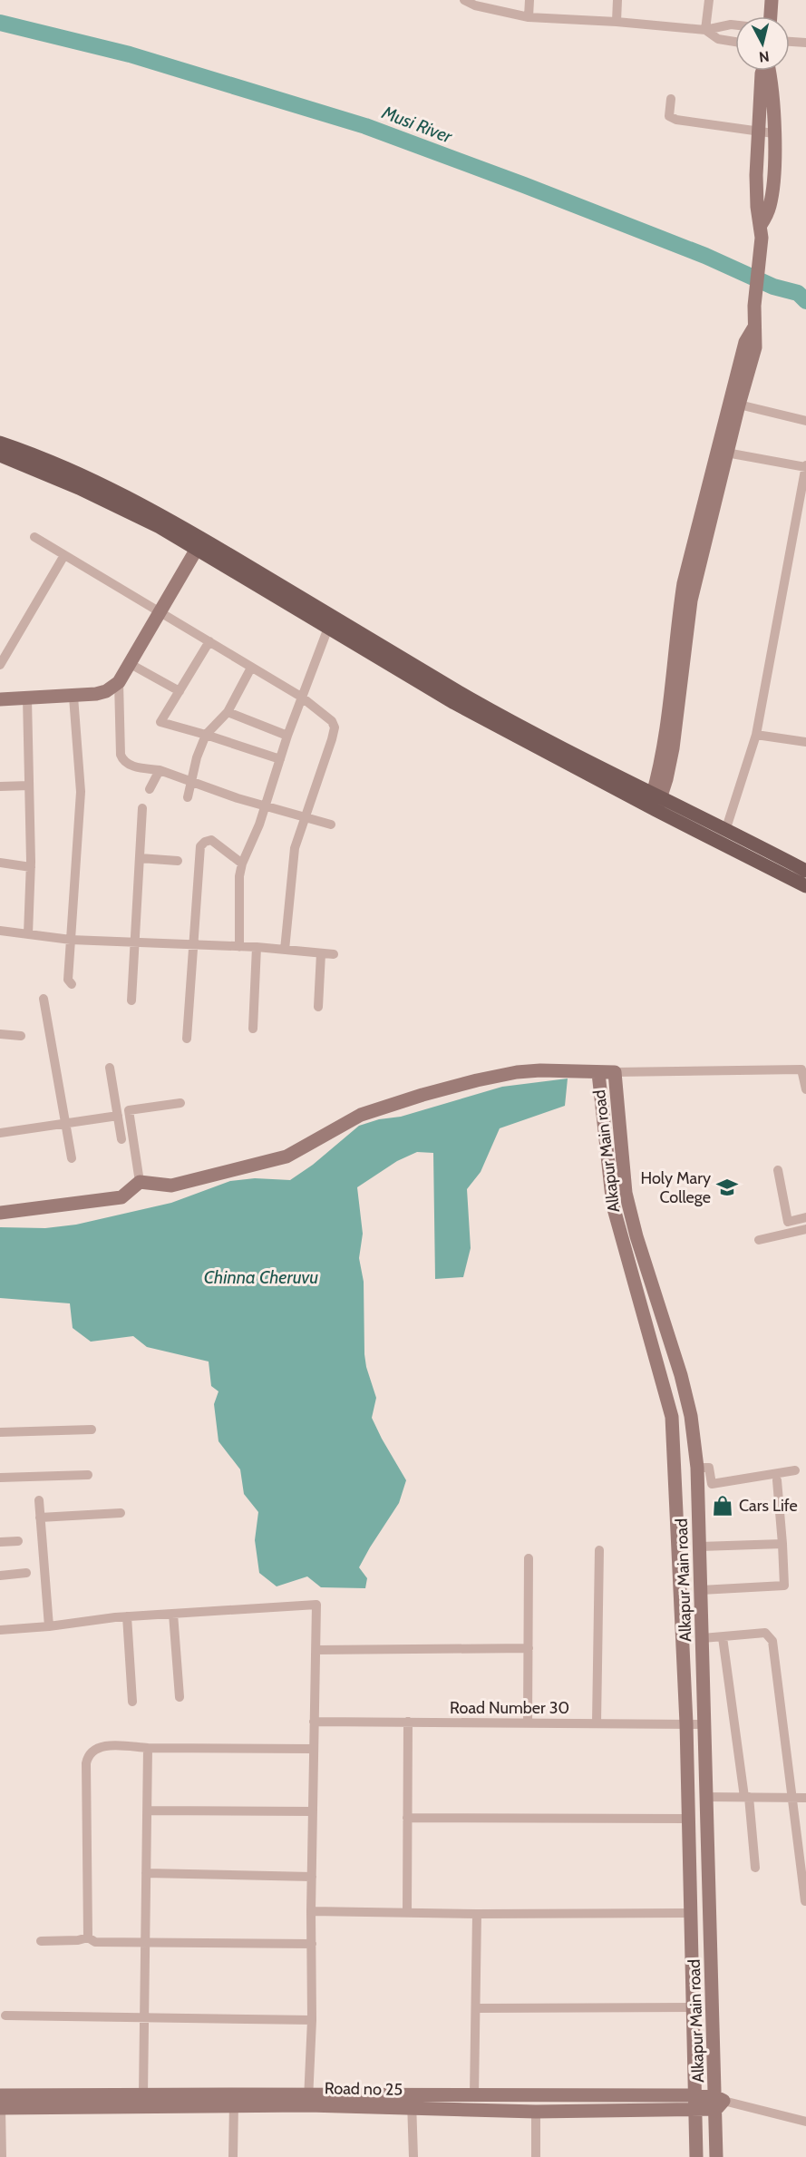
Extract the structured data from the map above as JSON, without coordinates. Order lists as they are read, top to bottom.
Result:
{
  "streets": {
    "street": ["Alkapur Main road", "Road Number 30", "Road no 25"]
  },
  "crossings": [
    ["Alkapur Main road", "Road Number 30"],
    ["Alkapur Main road", "Road no 25"]
  ],
  "water": ["Musi River", "Chinna Cheruvu"],
  "places": {
    "school or university": ["Holy Mary College"],
    "shop": ["Cars Life"]
  },
  "north": "bottom"
}
